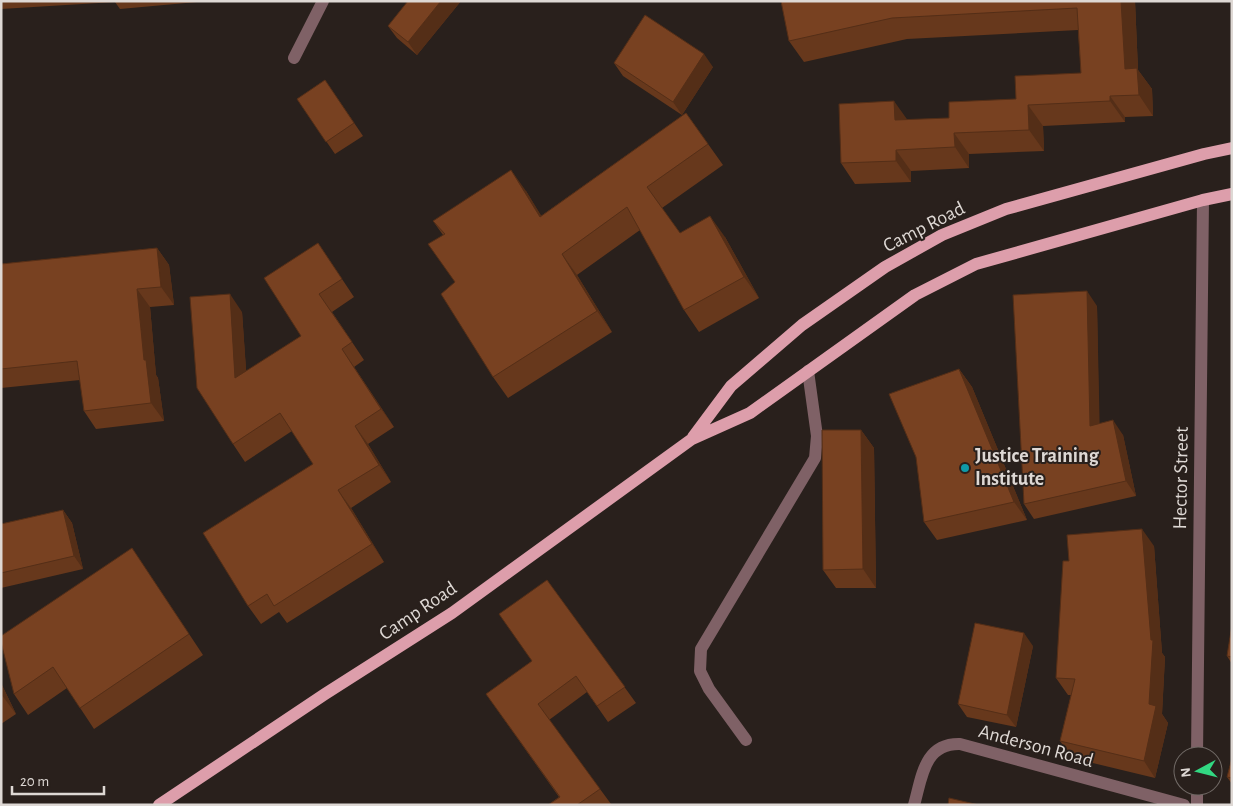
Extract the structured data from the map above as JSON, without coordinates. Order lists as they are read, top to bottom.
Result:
{
  "streets": {
    "main road": ["Camp Road"],
    "street": ["Hector Street", "Anderson Road"]
  },
  "crossings": [
    ["Camp Road", "Hector Street"]
  ],
  "places": ["Justice Training Institute"],
  "scale_bar": "20 m",
  "north": "left"
}
